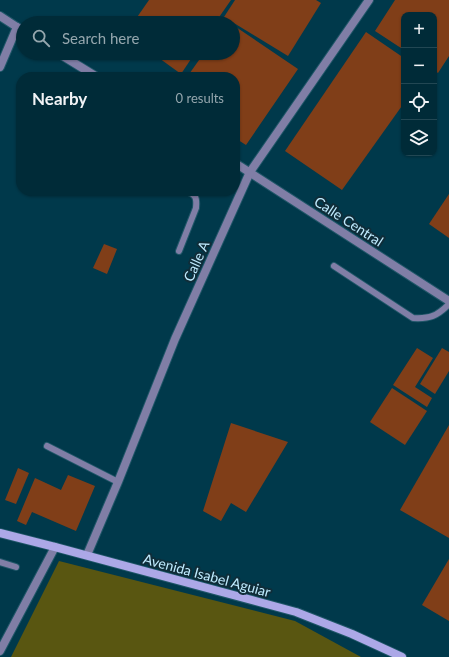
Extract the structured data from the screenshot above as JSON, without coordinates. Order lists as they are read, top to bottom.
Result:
{
  "streets": {
    "main road": ["Avenida Isabel Aguiar"],
    "street": ["Calle Central", "Calle A"]
  },
  "crossings": [
    ["Calle Central", "Calle A"],
    ["Calle A", "Avenida Isabel Aguiar"]
  ],
  "page": {
    "map_buttons": ["+", "−"],
    "search": "Search here",
    "heading": ["Nearby", "0 results"]
  }
}
